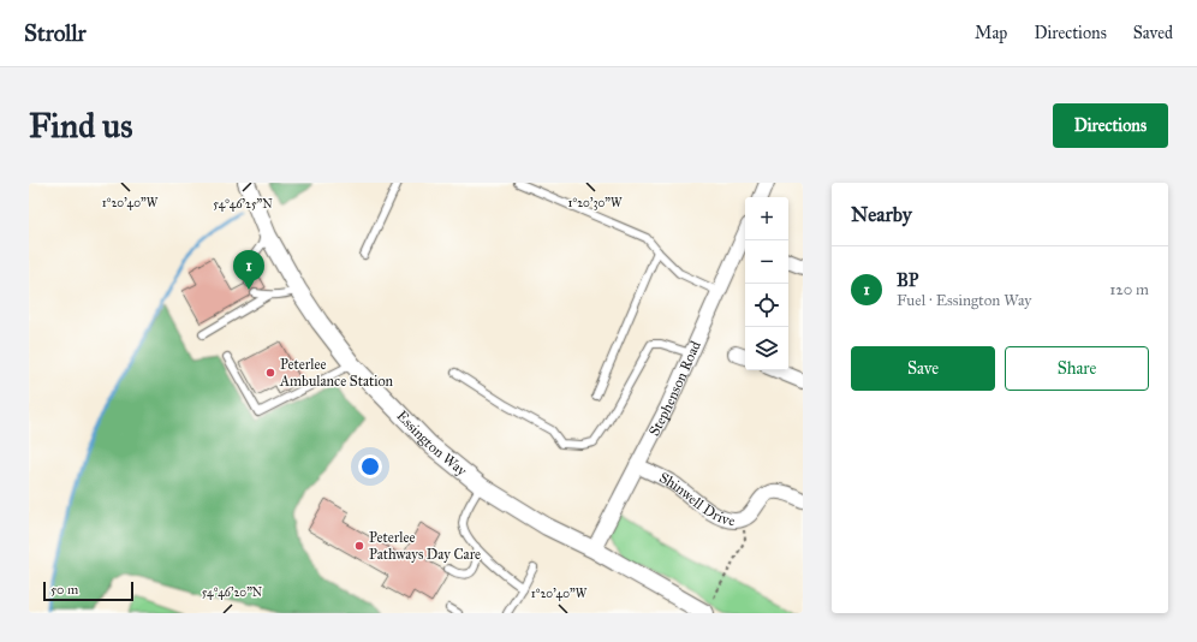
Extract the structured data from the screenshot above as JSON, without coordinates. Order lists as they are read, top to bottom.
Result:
{
  "streets": {
    "street": ["Stephenson Road", "Essington Way", "Shinwell Drive"]
  },
  "crossings": [
    ["Stephenson Road", "Essington Way"],
    ["Stephenson Road", "Shinwell Drive"]
  ],
  "places": ["Peterlee Ambulance Station", "Peterlee Pathways Day Care"],
  "scale_bar": "50 m",
  "page": {
    "header": "Strollr",
    "nav": ["Map", "Directions", "Saved"],
    "buttons": [
      "Directions",
      ["Save", "Share"]
    ],
    "title": "Find us",
    "heading": "Nearby",
    "map_buttons": ["+", "−"],
    "list": [
      {
        "mark": "1",
        "name": "BP",
        "note": "Fuel · Essington Way",
        "value": "120 m"
      }
    ],
    "pins": "1",
    "scale": "50 m"
  },
  "coordinates": [
    "1°20'40\"W",
    "1°20'30\"W",
    "54°46'25\"N",
    "54°46'20\"N"
  ]
}
